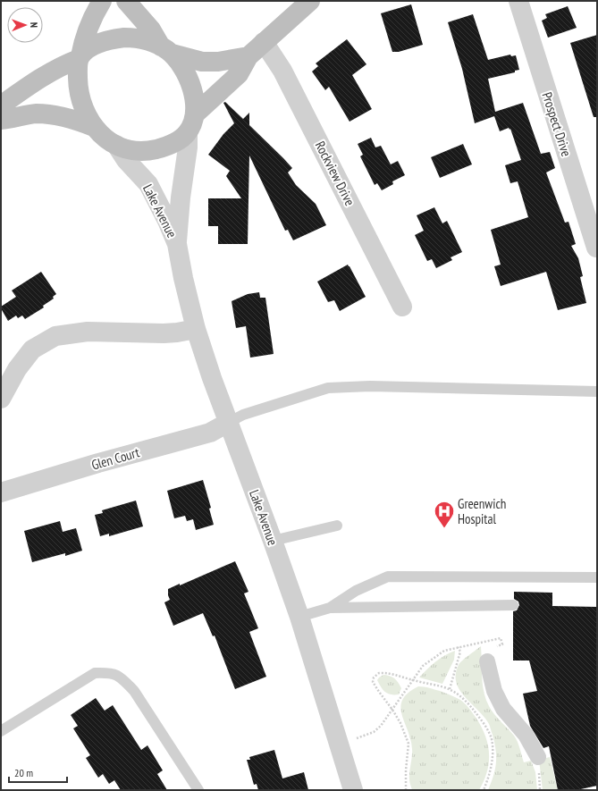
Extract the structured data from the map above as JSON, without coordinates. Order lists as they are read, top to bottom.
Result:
{
  "streets": {
    "street": [
      "Prospect Drive",
      "Rockview Drive",
      "Lake Avenue",
      "Glen Court"
    ]
  },
  "crossings": [
    ["Lake Avenue", "Glen Court"]
  ],
  "places": {
    "hospital": ["Greenwich Hospital"]
  },
  "scale_bar": "20 m",
  "north": "right"
}
